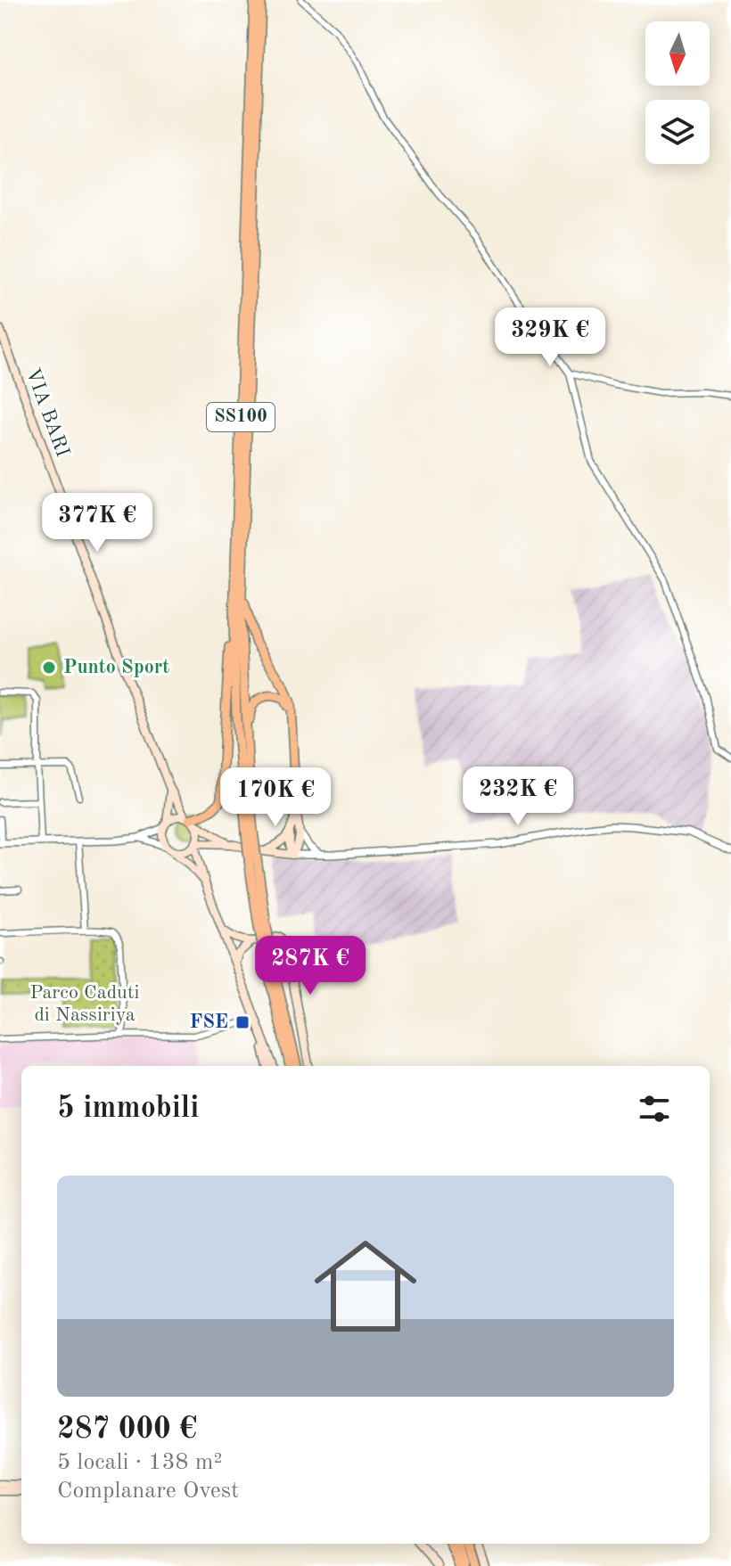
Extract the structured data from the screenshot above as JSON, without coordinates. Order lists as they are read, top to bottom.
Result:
{
  "streets": {
    "highway": ["SS100"],
    "main road": ["VIA BARI"]
  },
  "crossings": [
    ["VIA BARI", "SS100"]
  ],
  "parks": ["Parco Caduti di Nassiriya"],
  "places": {
    "other": ["Punto Sport"],
    "transit": ["FSE"]
  },
  "north": "bottom",
  "page": {
    "price": [
      "329K €",
      "377K €",
      "232K €",
      "170K €",
      "287K €"
    ],
    "heading": "5 immobili",
    "list": [
      {
        "name": "287 000 €",
        "note": "5 locali · 138 m² · Complanare Ovest"
      }
    ]
  }
}
